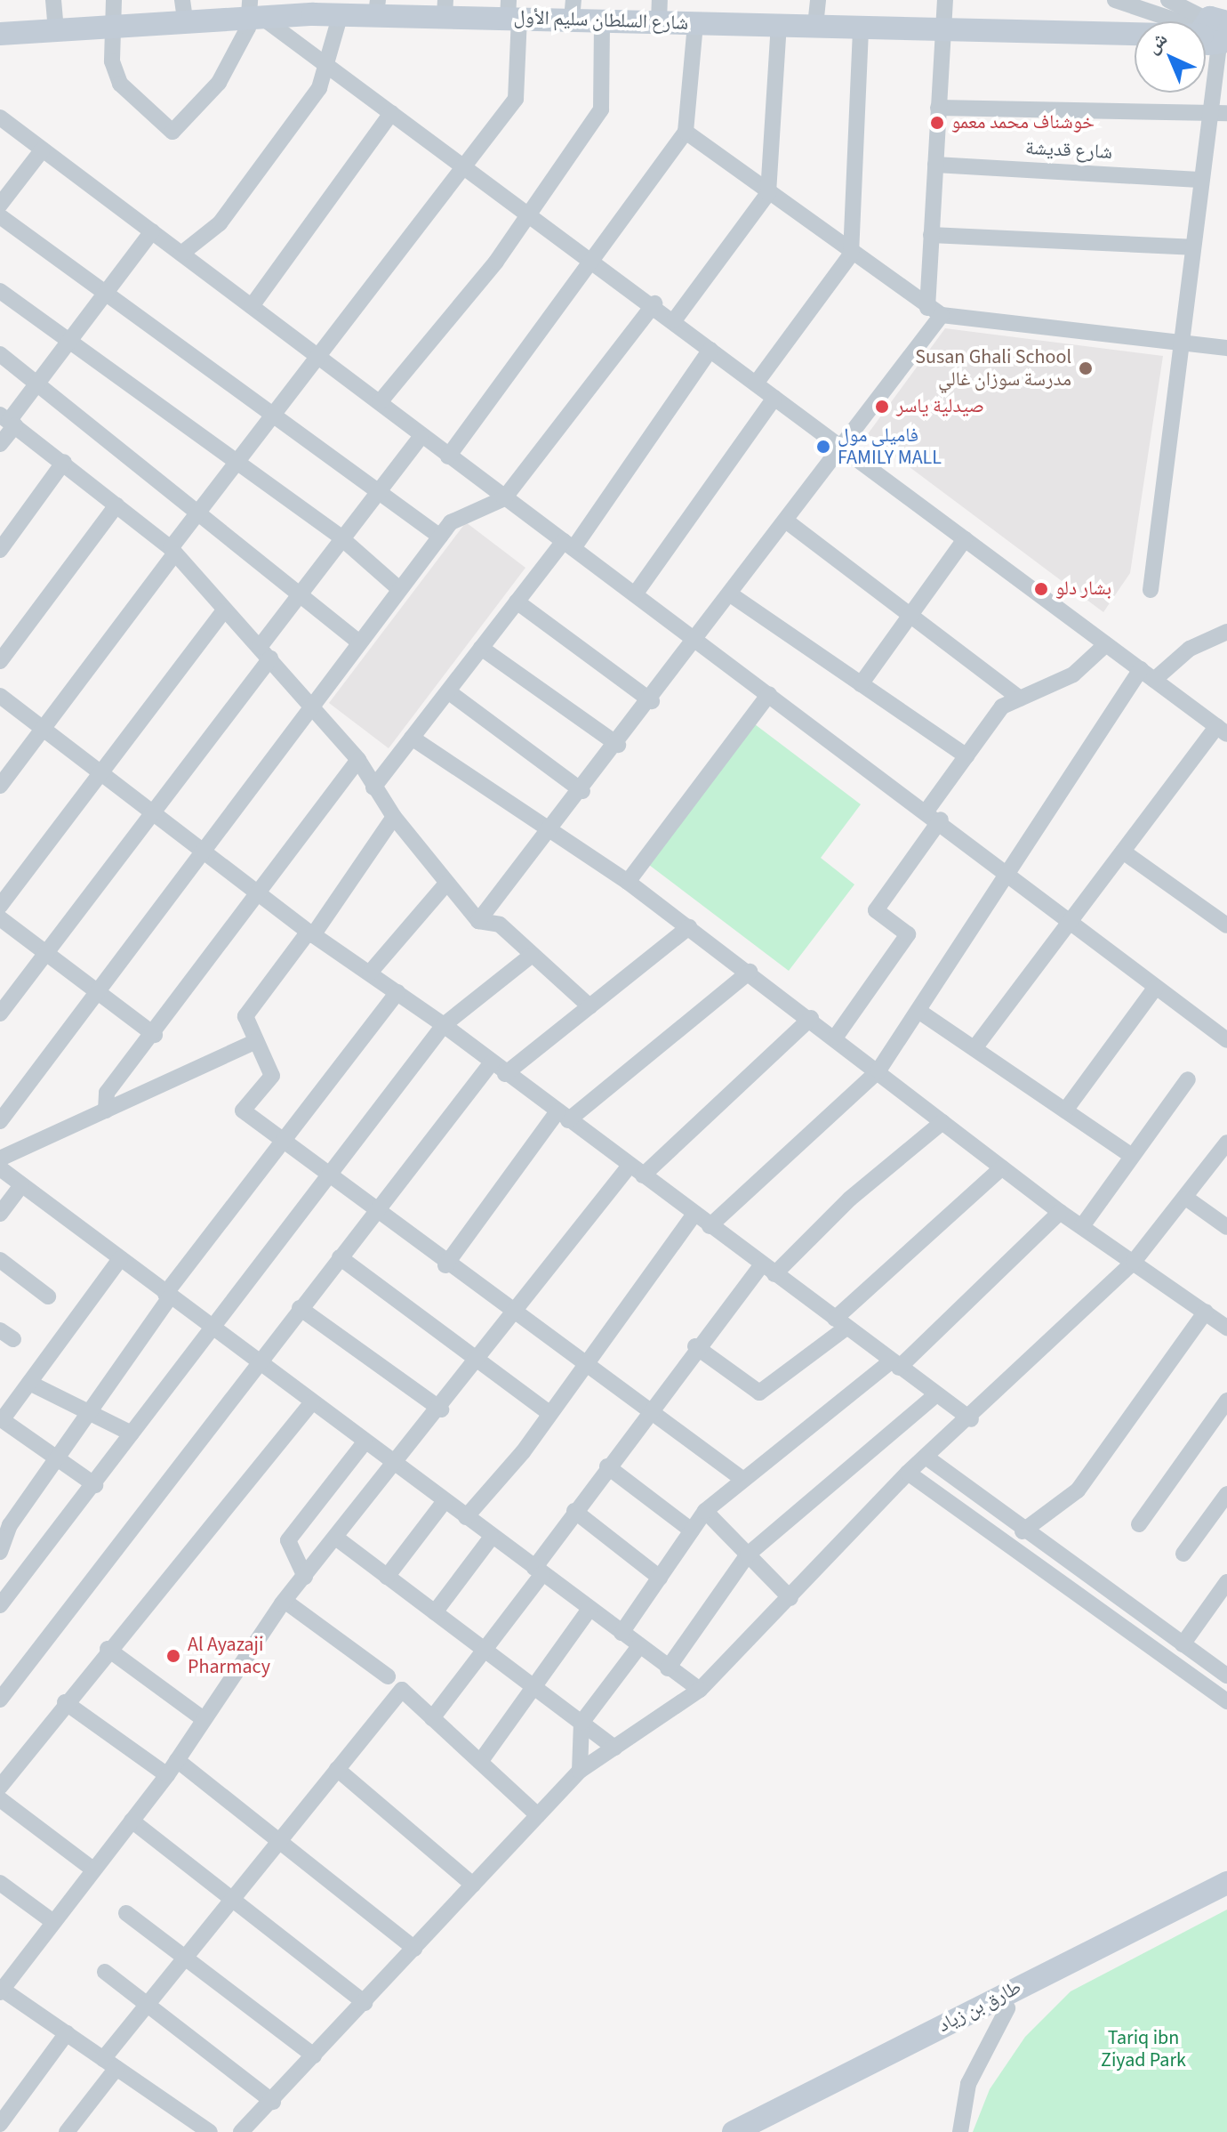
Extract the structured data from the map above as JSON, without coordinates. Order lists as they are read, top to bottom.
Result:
{
  "streets": {
    "street": ["شارع السلطان سليم الأول", "شارع قديشة", "طارق بن زياد"]
  },
  "parks": ["Tariq ibn Ziyad Park"],
  "places": [
    "خوشناف محمد معمو",
    "Susan Ghali School مدرسة سوزان غالي",
    "صيدلية ياسر",
    "فاميلي مول FAMILY MALL",
    "بشار دلو",
    "Al Ayazaji Pharmacy"
  ],
  "north": "top left"
}
